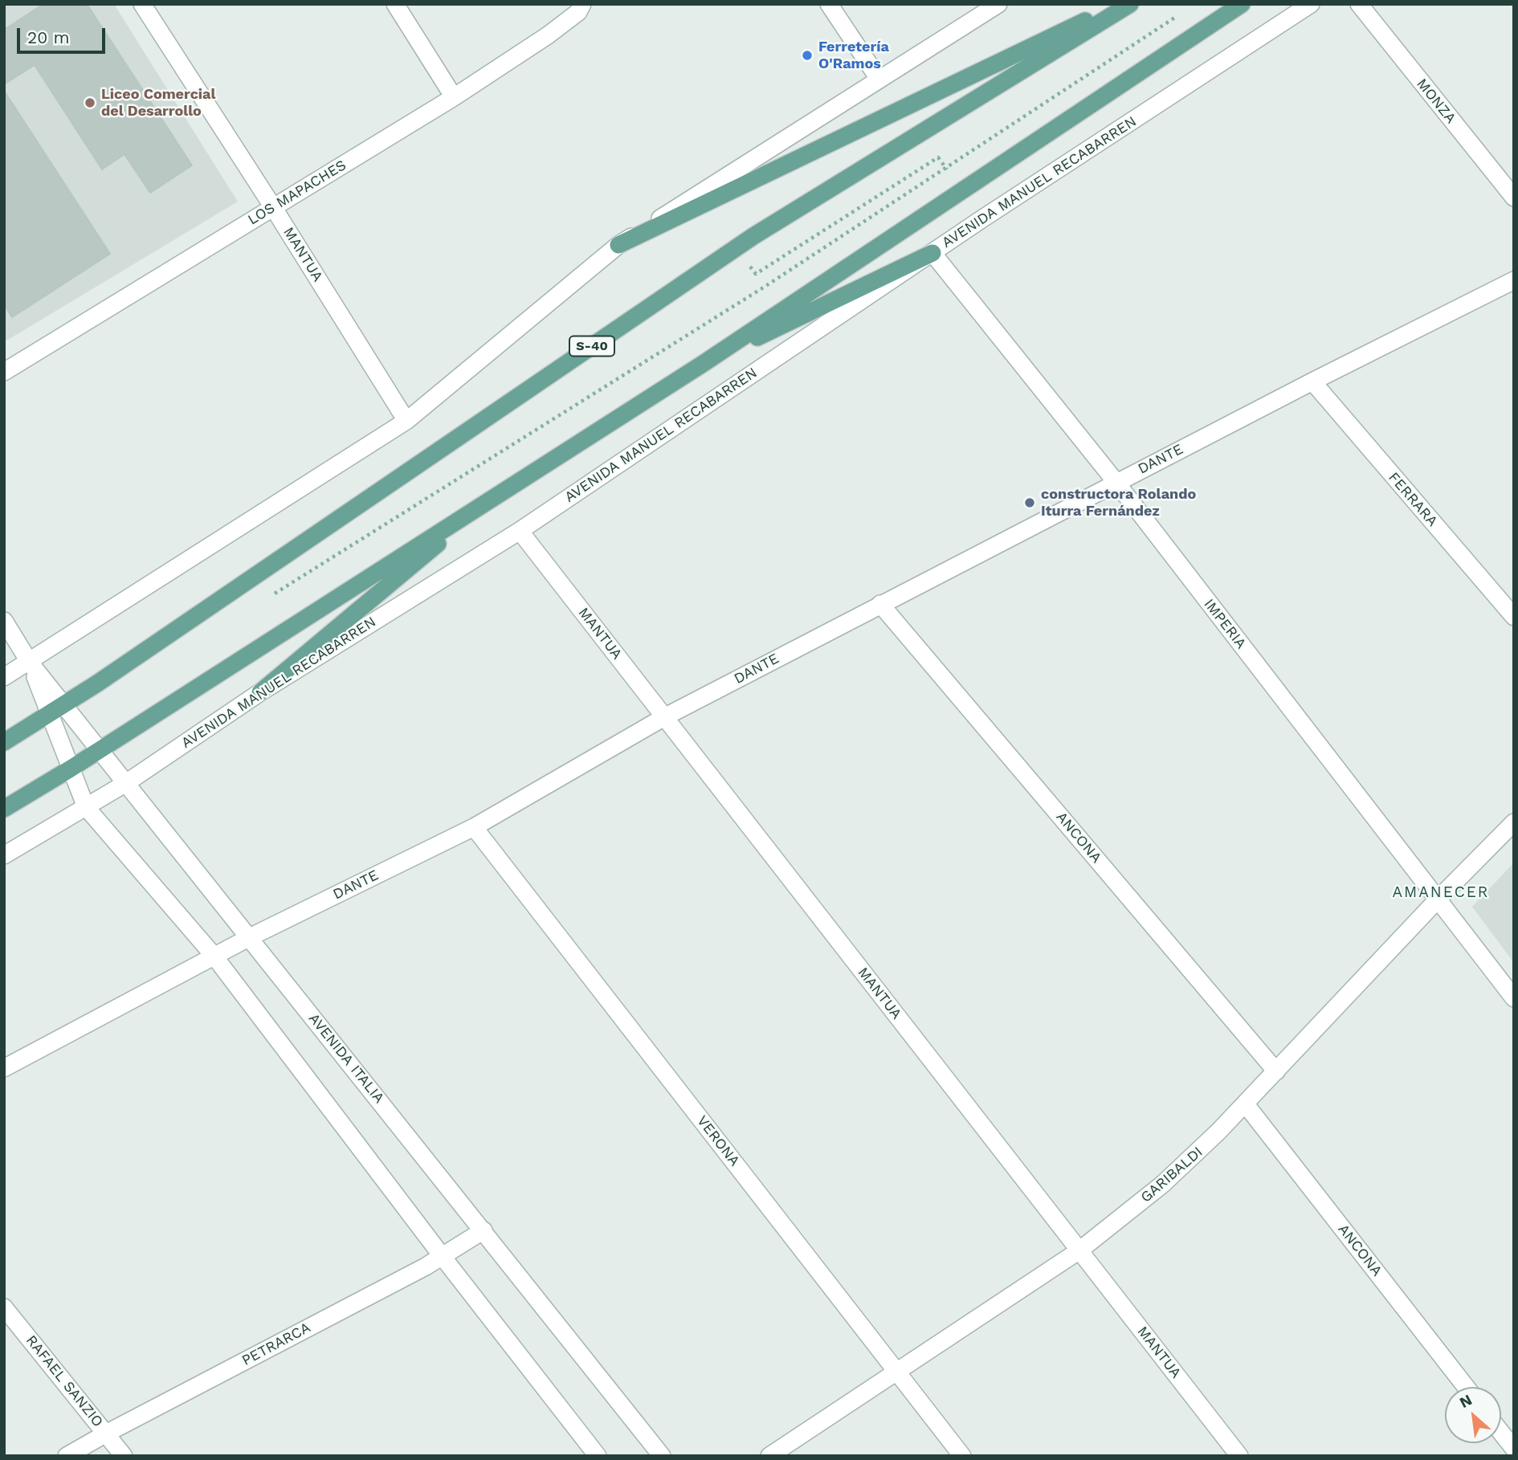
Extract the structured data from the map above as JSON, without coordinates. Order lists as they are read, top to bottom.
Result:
{
  "streets": {
    "main road": ["S-40"],
    "street": [
      "MONZA",
      "AVENIDA MANUEL RECABARREN",
      "LOS MAPACHES",
      "MANTUA",
      "DANTE",
      "FERRARA",
      "IMPERIA",
      "ANCONA",
      "AVENIDA ITALIA",
      "VERONA",
      "GARIBALDI",
      "PETRARCA",
      "RAFAEL SANZIO"
    ]
  },
  "crossings": [
    ["AVENIDA MANUEL RECABARREN", "MANTUA"],
    ["AVENIDA MANUEL RECABARREN", "IMPERIA"],
    ["AVENIDA MANUEL RECABARREN", "AVENIDA ITALIA"],
    ["LOS MAPACHES", "MANTUA"],
    ["MANTUA", "DANTE"],
    ["MANTUA", "GARIBALDI"],
    ["S-40", "AVENIDA ITALIA"],
    ["DANTE", "FERRARA"],
    ["DANTE", "IMPERIA"],
    ["DANTE", "ANCONA"],
    ["DANTE", "AVENIDA ITALIA"],
    ["DANTE", "VERONA"],
    ["IMPERIA", "GARIBALDI"],
    ["ANCONA", "GARIBALDI"],
    ["AVENIDA ITALIA", "PETRARCA"],
    ["VERONA", "GARIBALDI"],
    ["PETRARCA", "RAFAEL SANZIO"]
  ],
  "districts": ["AMANECER"],
  "places": ["Ferretería O'Ramos", "Liceo Comercial del Desarrollo", "constructora Rolando Iturra Fernández"],
  "scale_bar": "20 m",
  "north": "top left"
}
